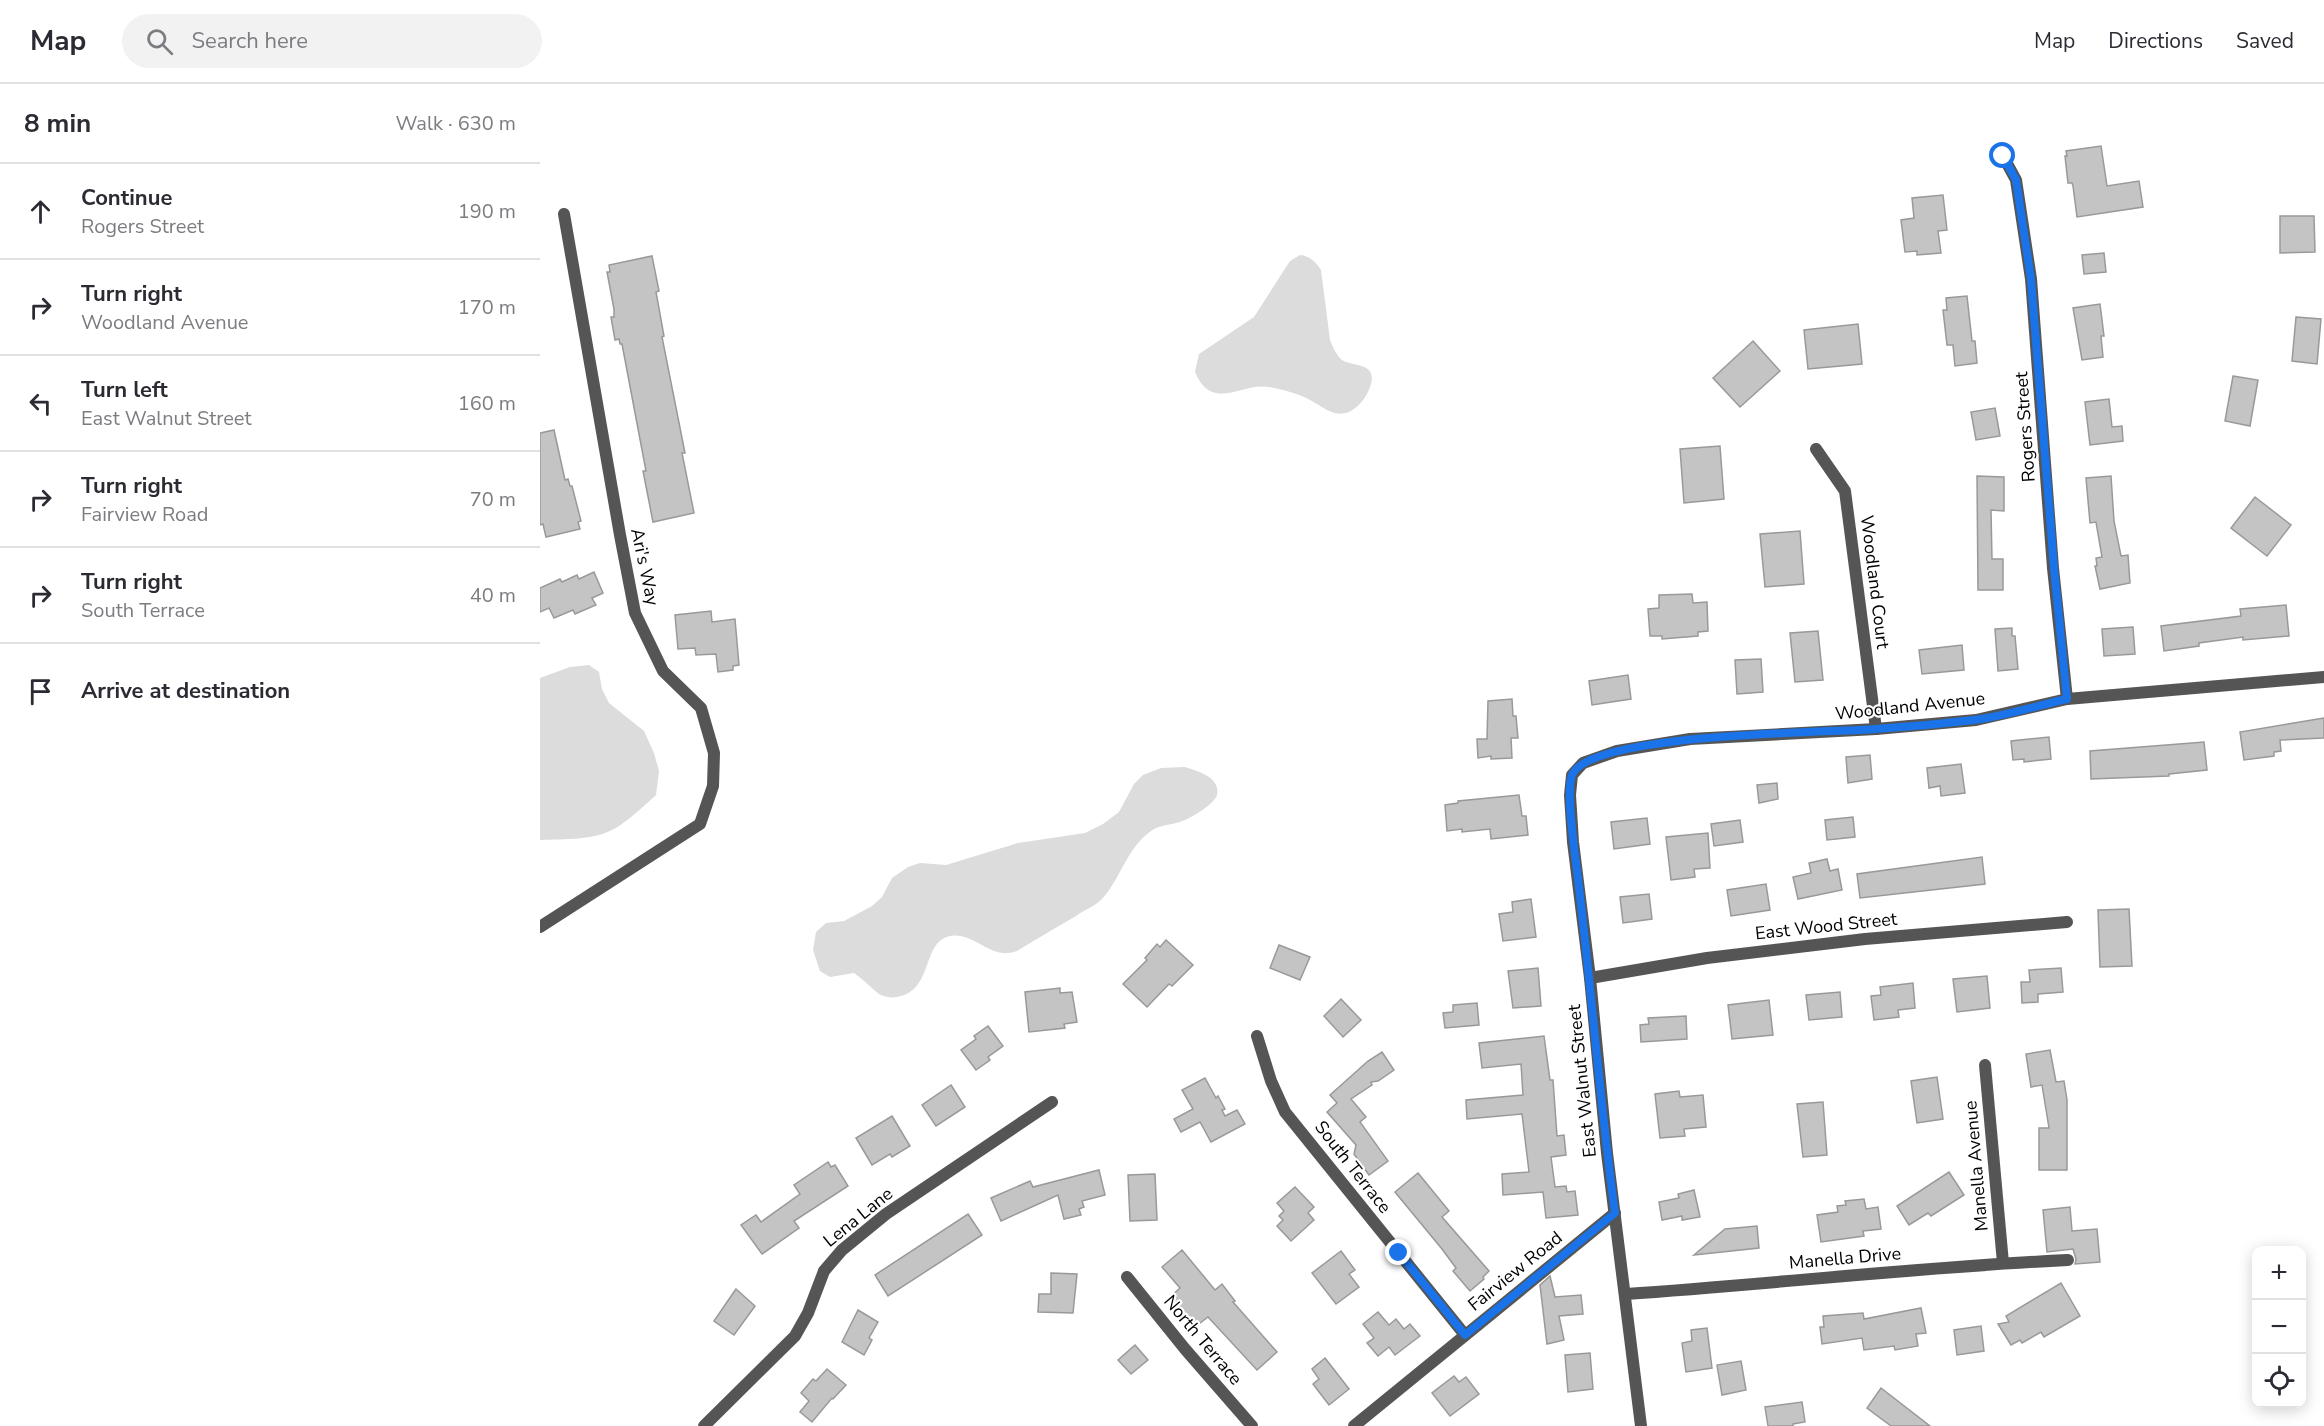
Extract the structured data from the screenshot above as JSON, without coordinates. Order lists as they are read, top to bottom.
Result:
{
  "streets": {
    "street": [
      "Rogers Street",
      "Ari's Way",
      "Woodland Court",
      "Woodland Avenue",
      "East Wood Street",
      "East Walnut Street",
      "Manella Avenue",
      "South Terrace",
      "Lena Lane",
      "Manella Drive",
      "Fairview Road",
      "North Terrace"
    ]
  },
  "crossings": [
    ["Rogers Street", "Woodland Avenue"],
    ["Woodland Court", "Woodland Avenue"],
    ["Woodland Avenue", "East Walnut Street"],
    ["East Wood Street", "East Walnut Street"],
    ["East Walnut Street", "Manella Drive"],
    ["East Walnut Street", "Fairview Road"],
    ["Manella Avenue", "Manella Drive"],
    ["South Terrace", "Fairview Road"]
  ],
  "page": {
    "header": "Map",
    "search": "Search here",
    "nav": ["Map", "Directions", "Saved"],
    "heading": ["8 min", "Walk · 630 m"],
    "list": [
      ["Continue", "Rogers Street", "190 m"],
      ["Turn right", "Woodland Avenue", "170 m"],
      ["Turn left", "East Walnut Street", "160 m"],
      ["Turn right", "Fairview Road", "70 m"],
      ["Turn right", "South Terrace", "40 m"],
      "Arrive at destination"
    ],
    "map_buttons": ["+", "−"]
  }
}
